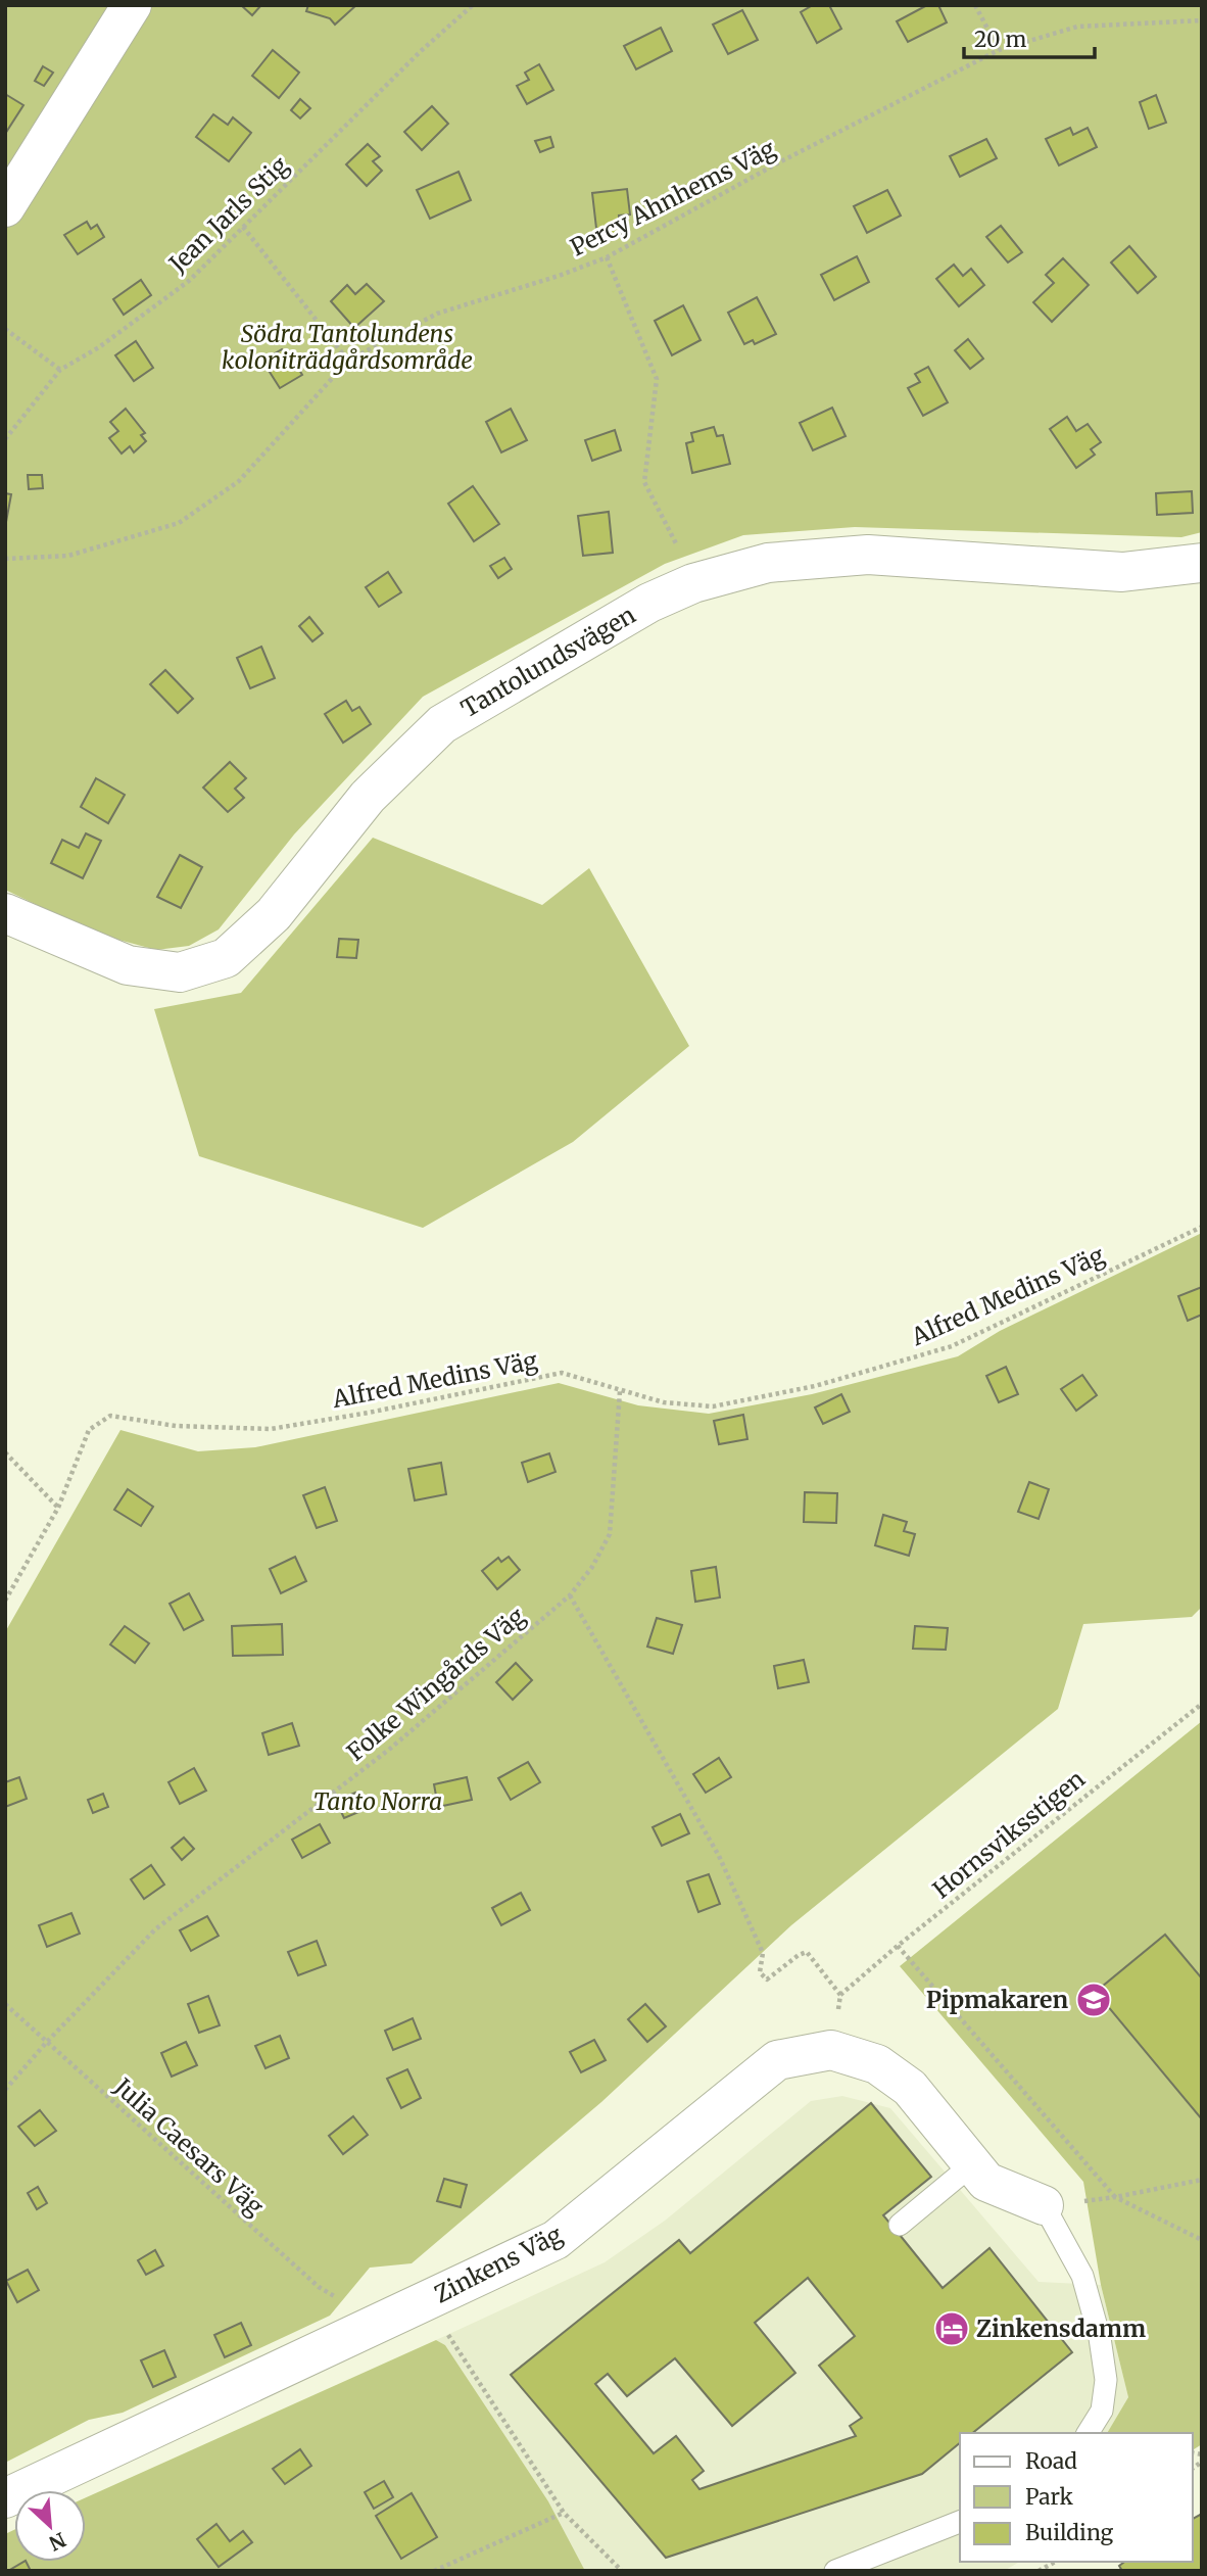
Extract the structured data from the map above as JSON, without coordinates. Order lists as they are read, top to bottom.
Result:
{
  "streets": {
    "street": ["Tantolundsvägen", "Zinkens Väg"],
    "path": [
      "Percy Ahnhems Väg",
      "Jean Jarls Stig",
      "Alfred Medins Väg",
      "Folke Wingårds Väg",
      "Hornsviksstigen",
      "Julia Caesars Väg"
    ]
  },
  "crossings": [
    ["Alfred Medins Väg", "Folke Wingårds Väg"],
    ["Folke Wingårds Väg", "Hornsviksstigen"],
    ["Folke Wingårds Väg", "Julia Caesars Väg"]
  ],
  "parks": ["Södra Tantolundens koloniträdgårdsområde", "Tanto Norra"],
  "places": {
    "school or university": ["Pipmakaren"],
    "hotel": ["Zinkensdamm"]
  },
  "legend": ["Road", "Park", "Building"],
  "scale_bar": "20 m",
  "north": "bottom right"
}
